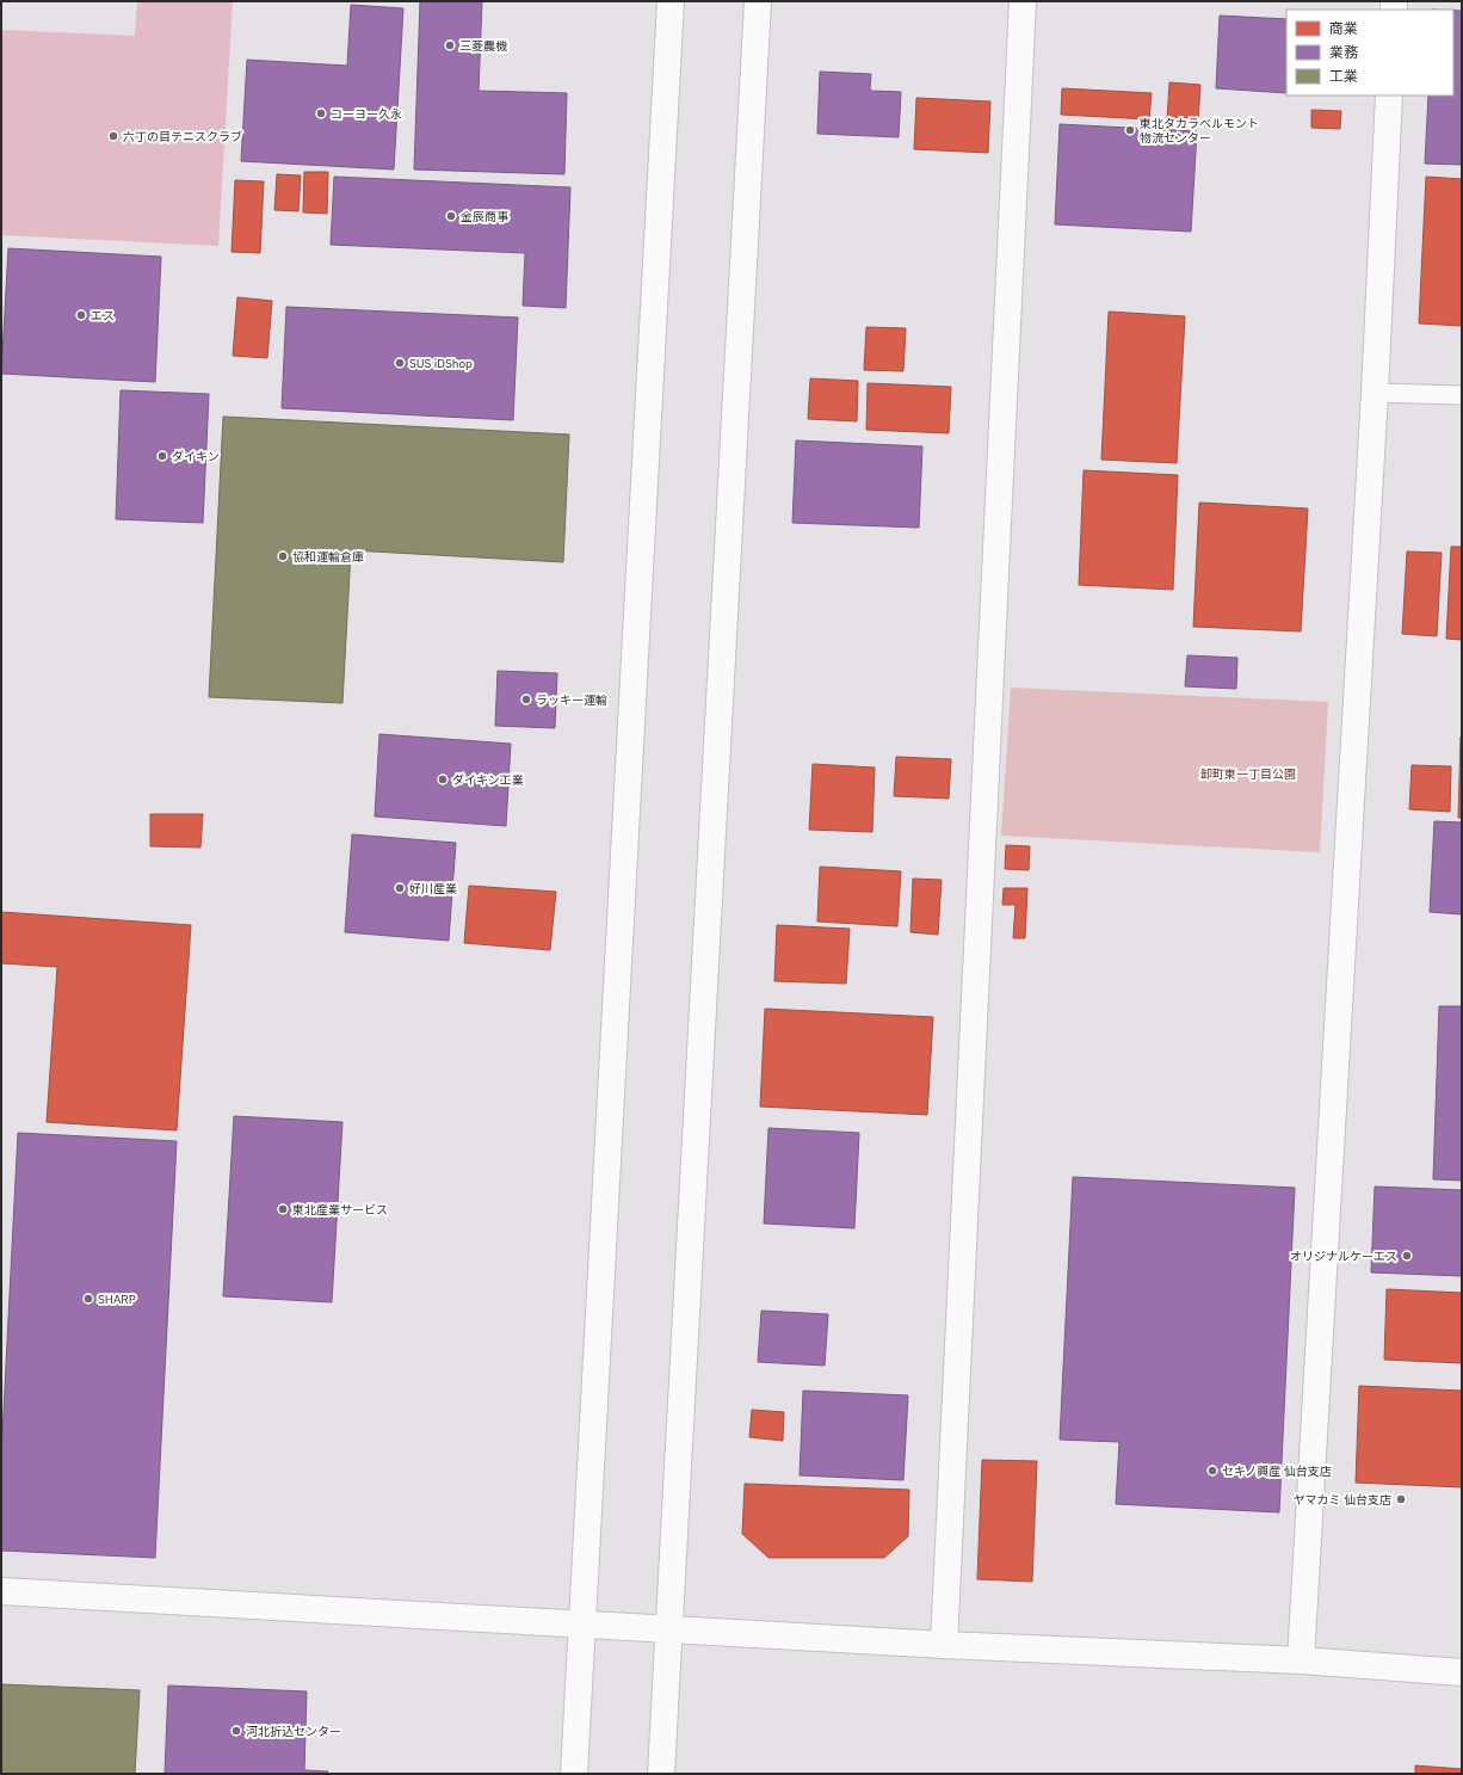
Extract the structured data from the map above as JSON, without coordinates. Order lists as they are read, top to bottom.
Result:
{
  "parks": ["卸町東一丁目公園"],
  "places": [
    "三菱農機",
    "コーヨー久永",
    "東北タカラベルモント 物流センター",
    "六丁の目テニスクラブ",
    "金辰商事",
    "エス",
    "SUS iDShop",
    "ダイキン",
    "協和運輸倉庫",
    "ラッキー運輸",
    "ダイキン工業",
    "好川産業",
    "東北産業サービス",
    "オリジナルケーエス",
    "SHARP",
    "セキノ興産 仙台支店",
    "ヤマカミ 仙台支店",
    "河北折込センター"
  ],
  "legend": ["商業", "業務", "工業"]
}
